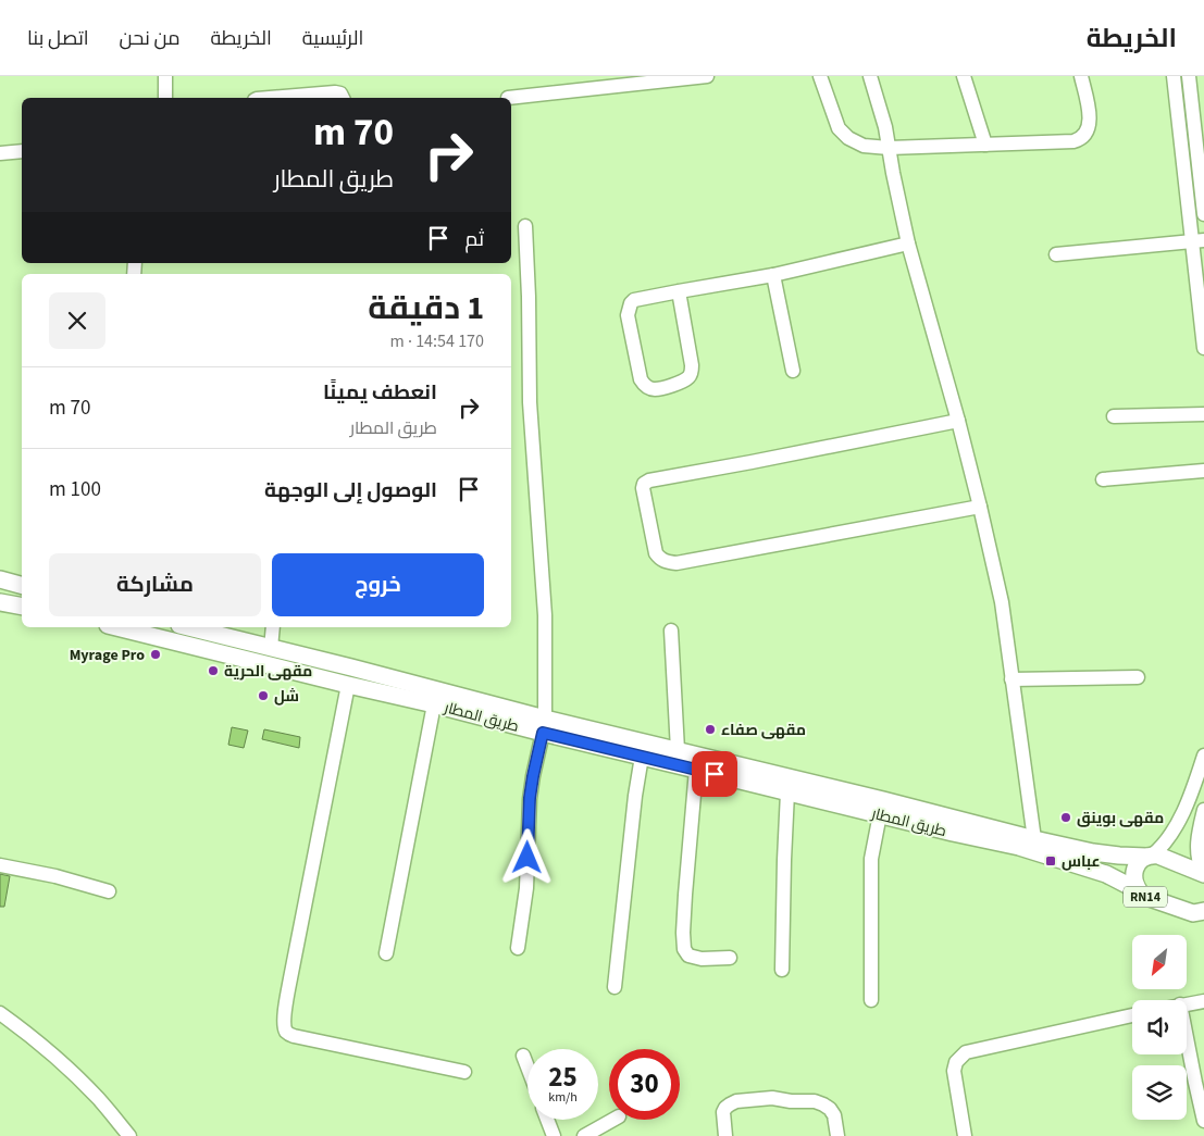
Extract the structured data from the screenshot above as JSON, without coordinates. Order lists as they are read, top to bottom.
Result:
{
  "streets": {
    "main road": ["طريق المطار", "RN14"]
  },
  "crossings": [
    ["طريق المطار", "RN14"]
  ],
  "places": {
    "other": [
      "Myrage Pro",
      "مقهى الحرية",
      "شل",
      "مقهى صفاء",
      "مقهى بوينق"
    ],
    "transit": ["عباس"]
  },
  "north": "bottom left",
  "page": {
    "header": "الخريطة",
    "nav": [
      "الرئيسية",
      "الخريطة",
      "من نحن",
      "اتصل بنا"
    ],
    "turn": ["70 m", "طريق المطار"],
    "then": "ثم",
    "heading": ["1 دقيقة", "170 m · 14:54"],
    "list": [
      {
        "name": "انعطف يمينًا",
        "note": "طريق المطار",
        "value": "70 m"
      },
      {
        "name": "الوصول إلى الوجهة",
        "value": "100 m"
      }
    ],
    "buttons": ["خروج", "مشاركة"],
    "speed": "25 km/h",
    "limit": "30"
  }
}
